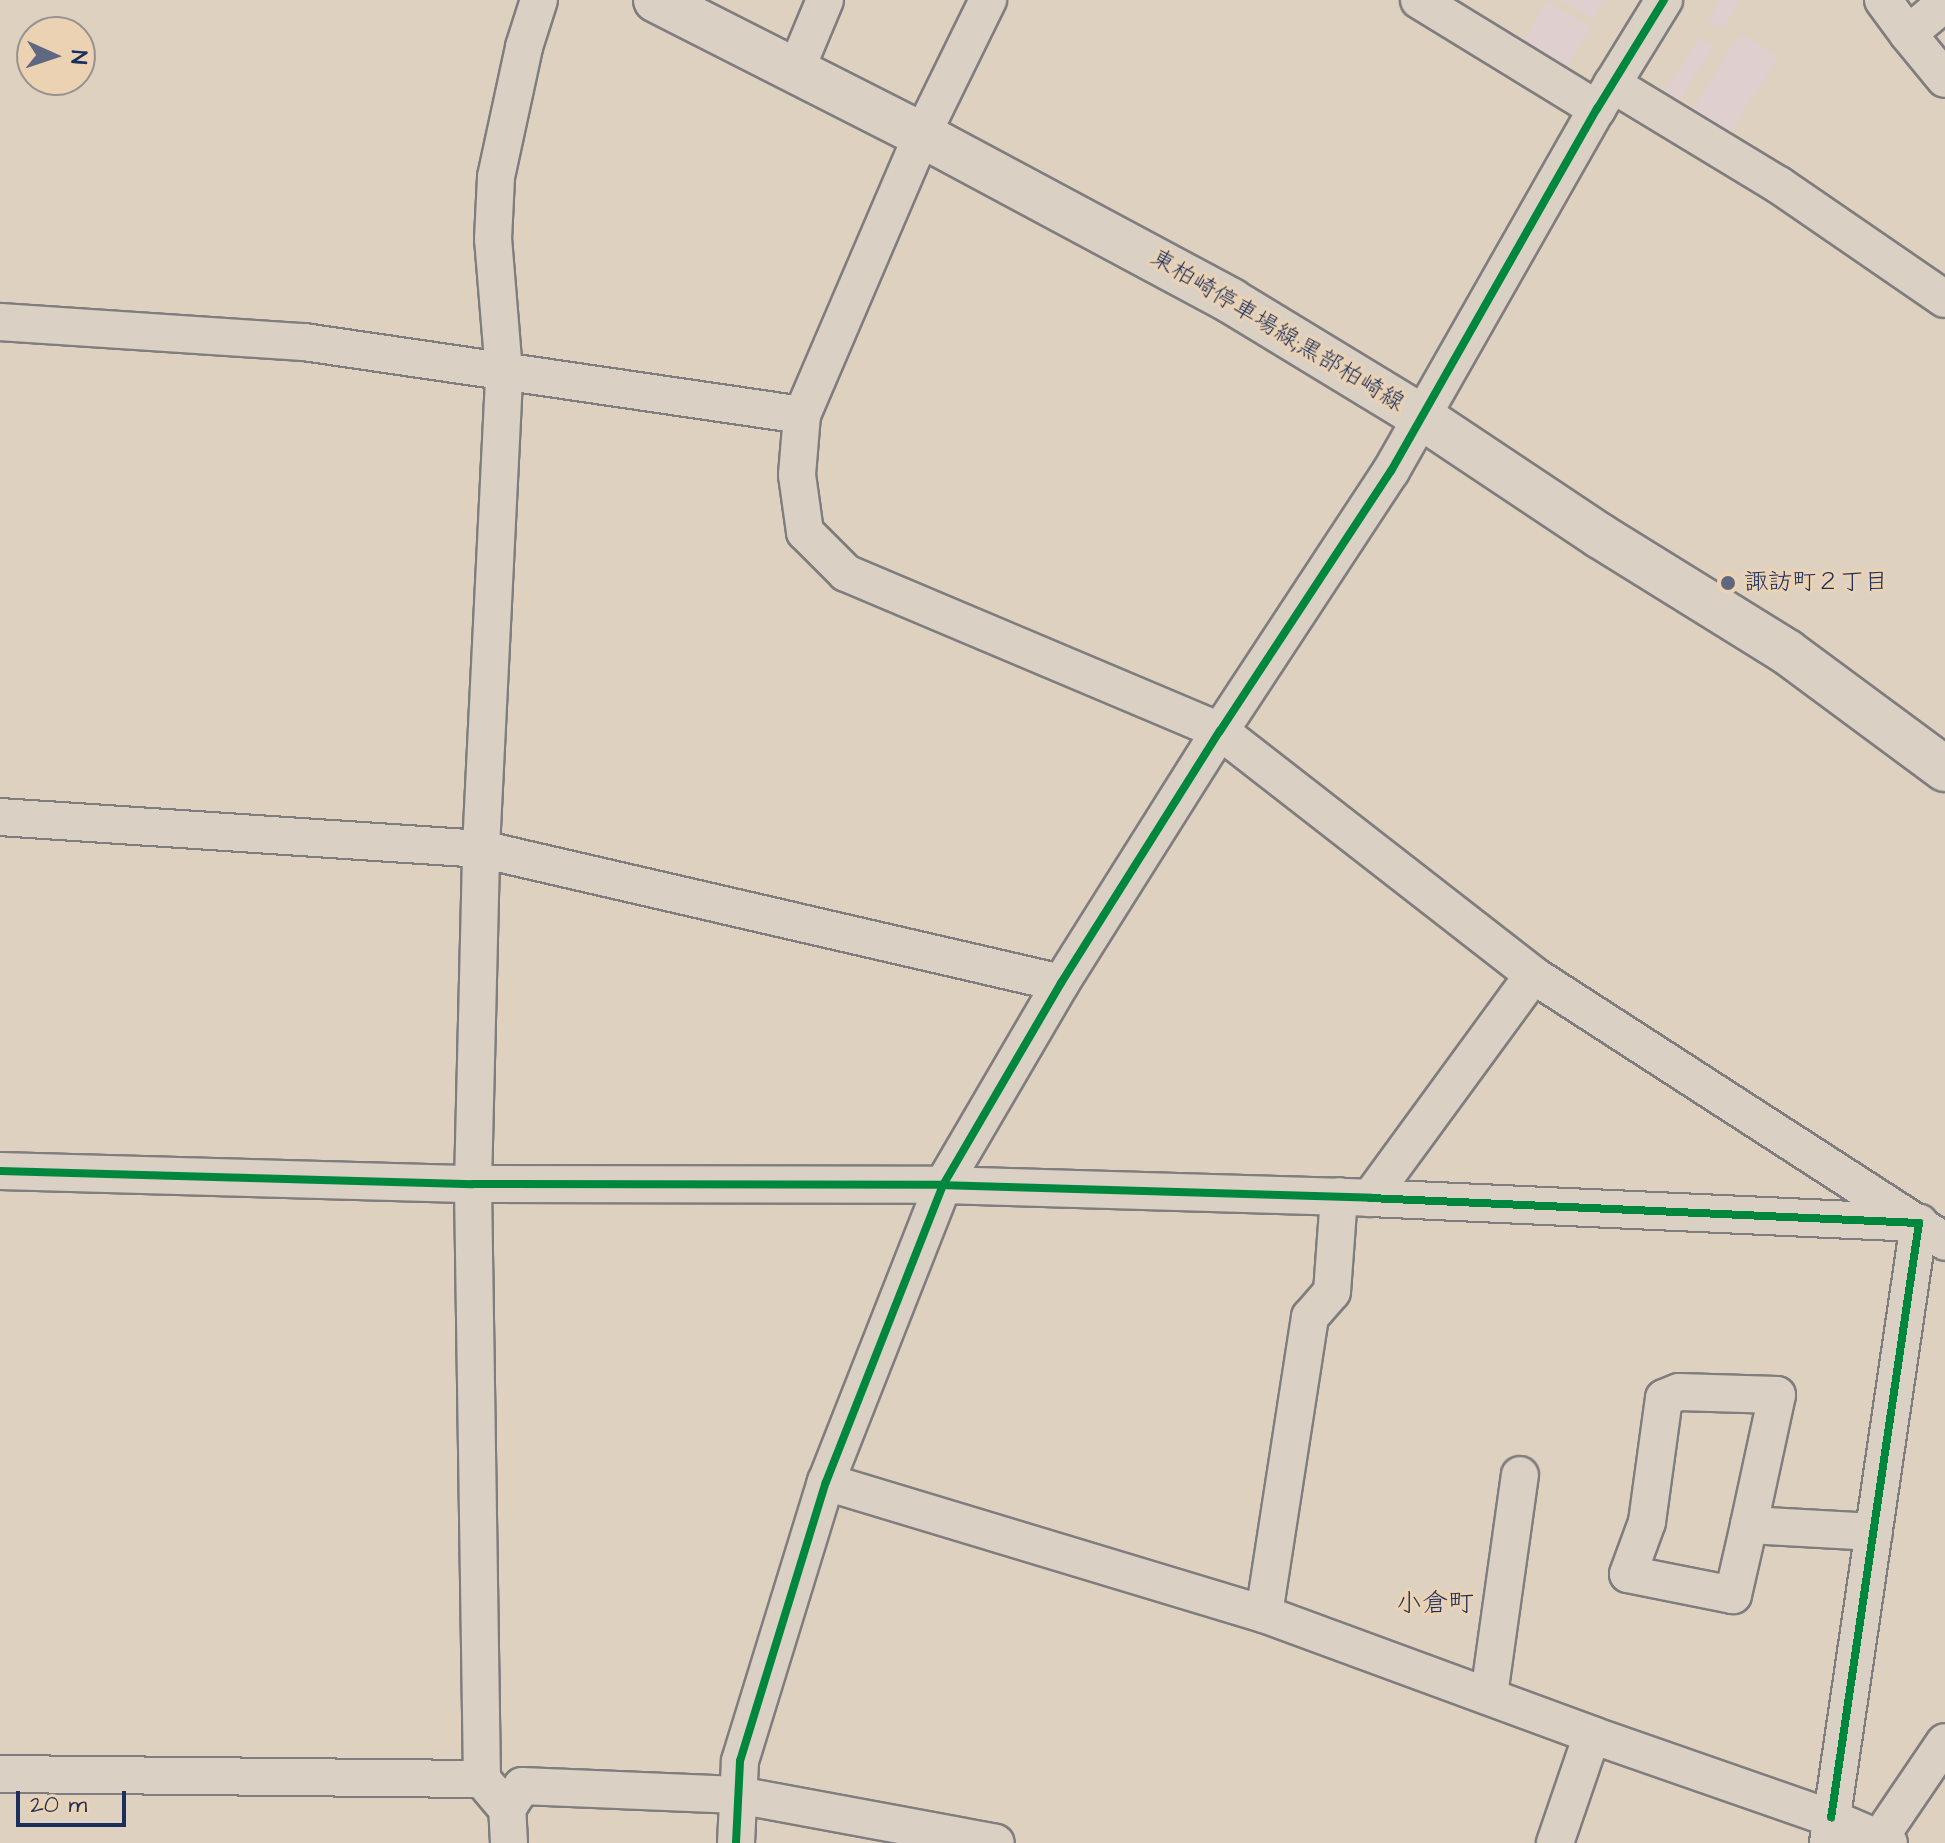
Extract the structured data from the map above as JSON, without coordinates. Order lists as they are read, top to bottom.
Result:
{
  "streets": {
    "main road": ["東柏崎停車場線;黒部柏崎線"]
  },
  "districts": ["小倉町"],
  "places": ["諏訪町２丁目"],
  "scale_bar": "20 m",
  "north": "right"
}
